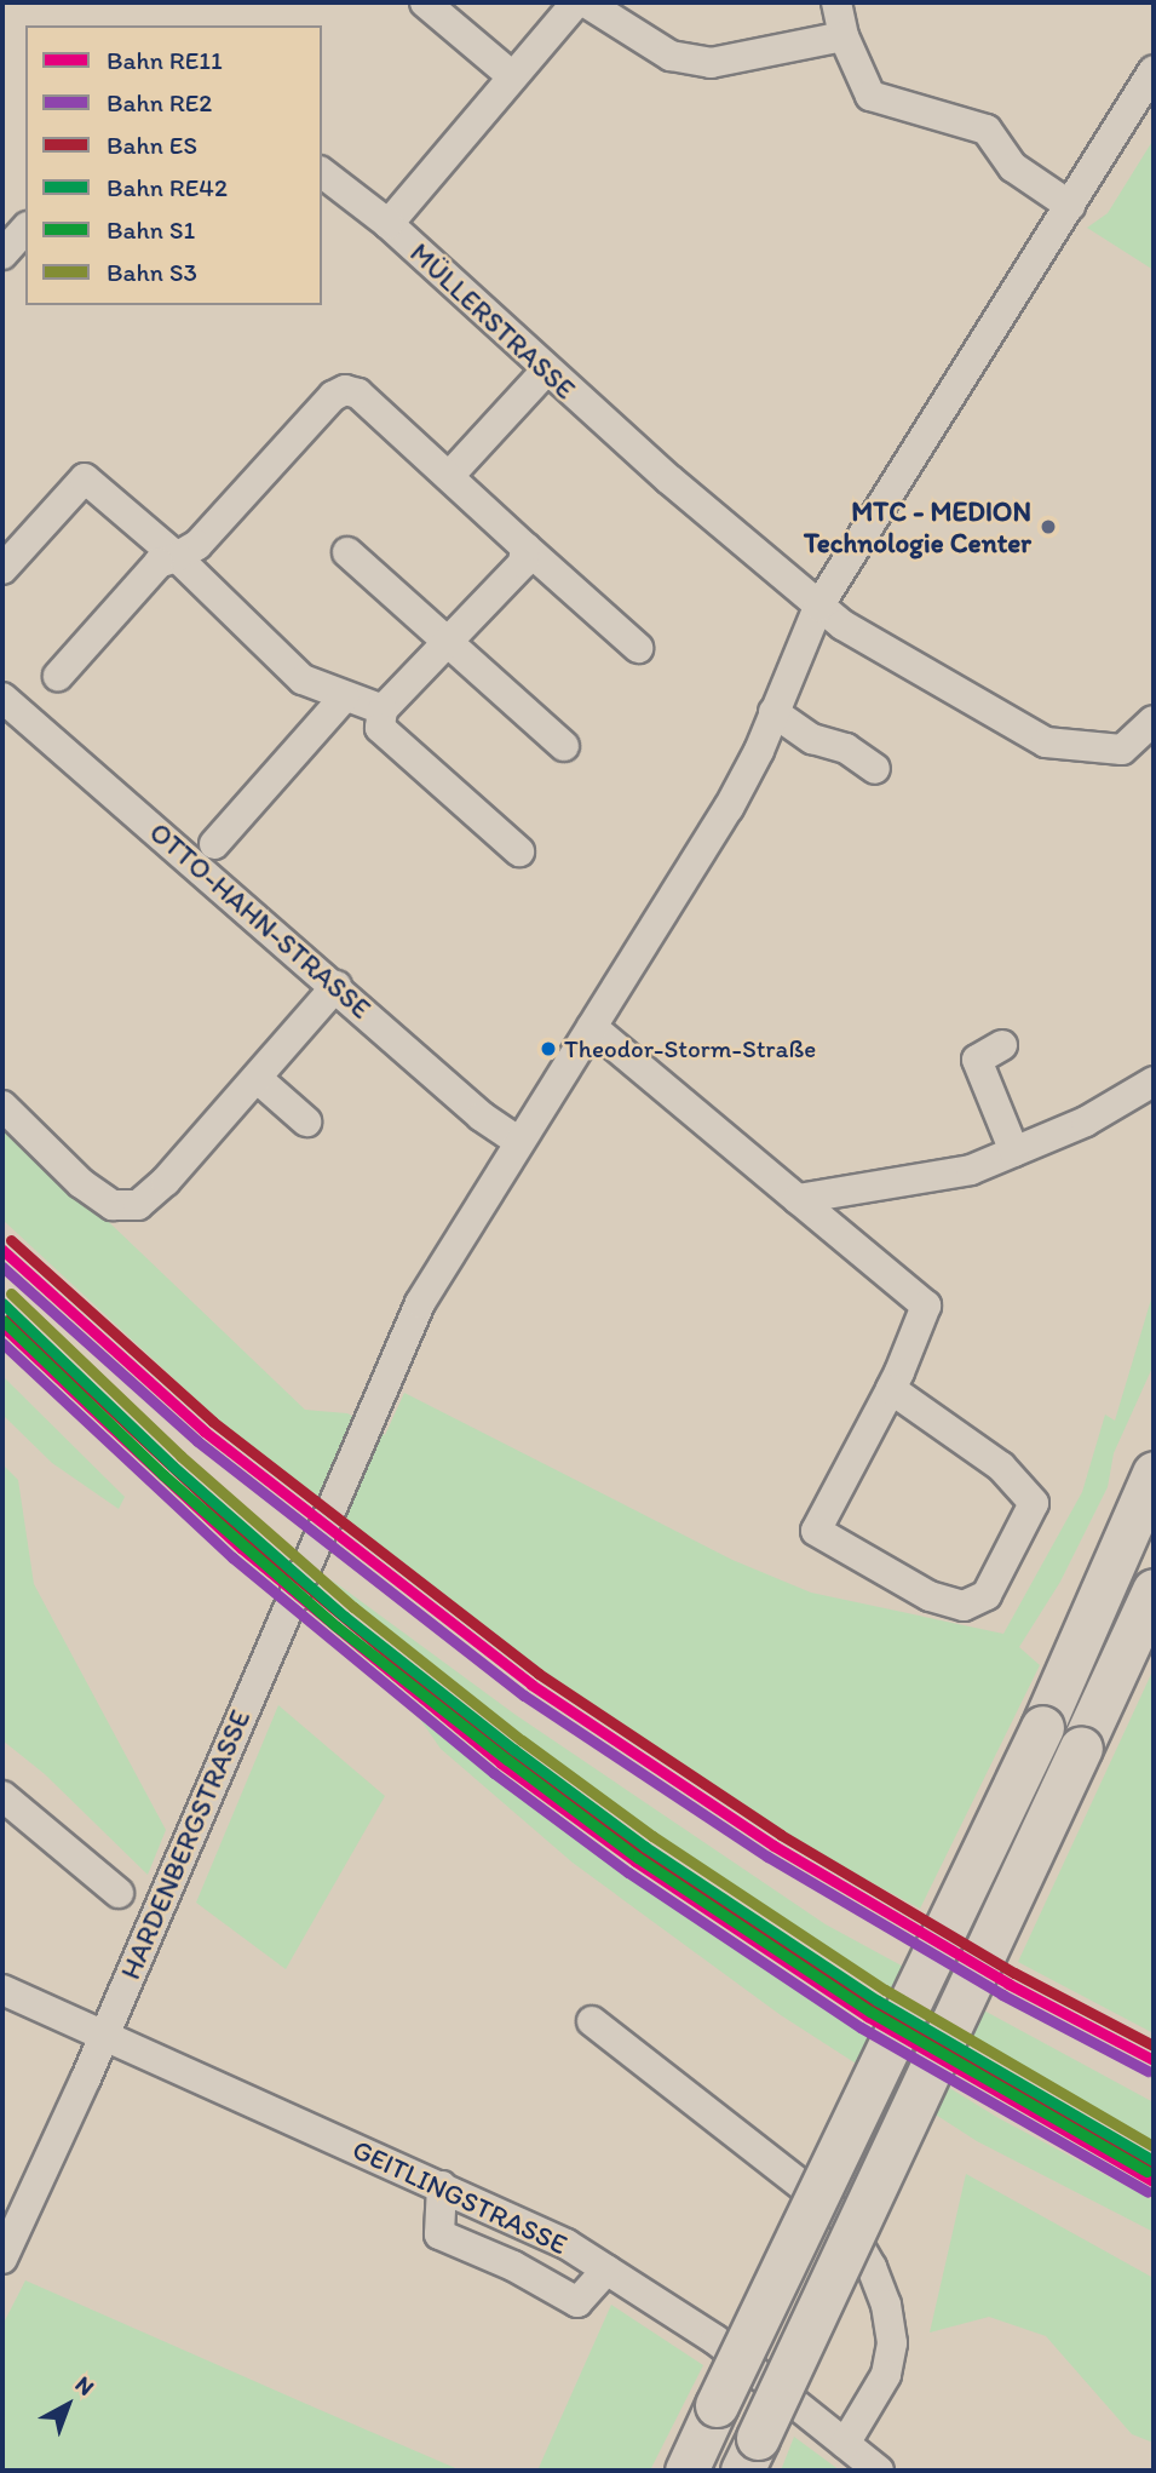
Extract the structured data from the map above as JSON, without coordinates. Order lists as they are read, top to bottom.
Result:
{
  "streets": {
    "street": [
      "MÜLLERSTRASSE",
      "OTTO-HAHN-STRASSE",
      "HARDENBERGSTRASSE",
      "GEITLINGSTRASSE"
    ]
  },
  "crossings": [
    ["MÜLLERSTRASSE", "HARDENBERGSTRASSE"],
    ["OTTO-HAHN-STRASSE", "HARDENBERGSTRASSE"],
    ["HARDENBERGSTRASSE", "GEITLINGSTRASSE"]
  ],
  "places": ["MTC - MEDION Technologie Center", "Theodor-Storm-Straße"],
  "lines": [
    "rail line ES",
    "rail line RE11",
    "rail line RE2",
    "rail line S3",
    "rail line RE42",
    "rail line S1"
  ],
  "legend": [
    "Bahn RE11",
    "Bahn RE2",
    "Bahn ES",
    "Bahn RE42",
    "Bahn S1",
    "Bahn S3"
  ],
  "north": "top right"
}
